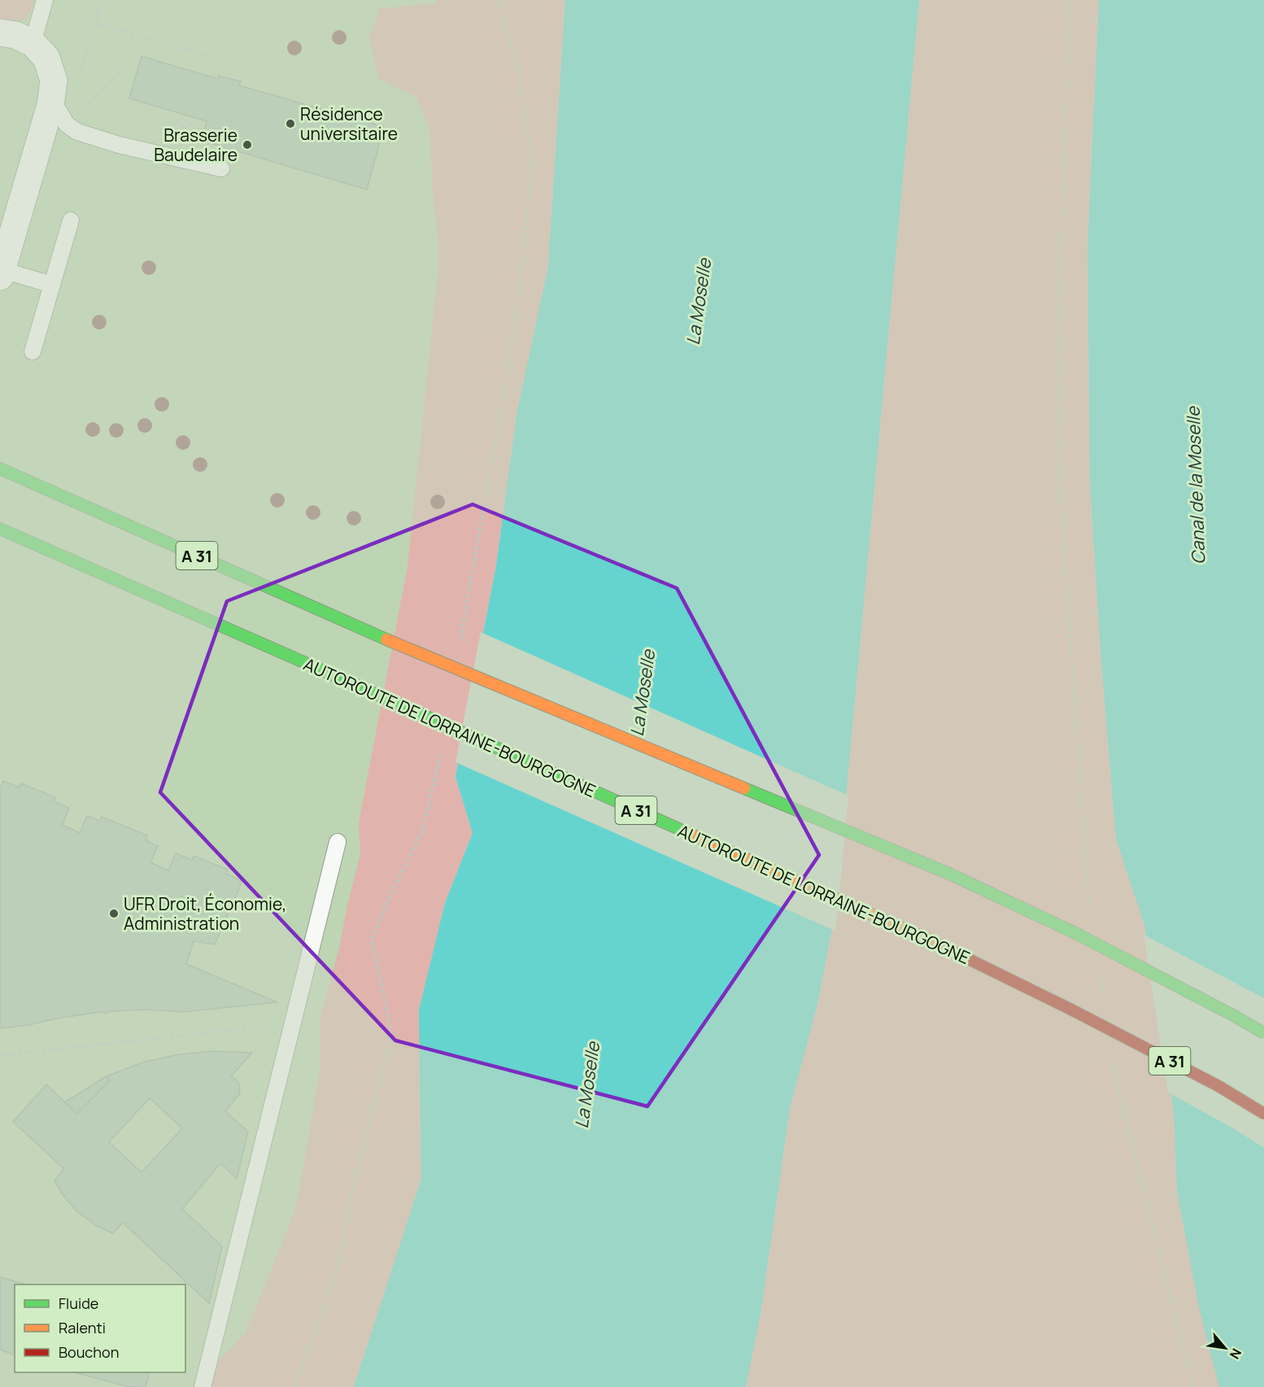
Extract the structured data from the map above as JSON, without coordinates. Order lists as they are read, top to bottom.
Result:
{
  "streets": {
    "highway": ["A 31", "AUTOROUTE DE LORRAINE-BOURGOGNE"]
  },
  "water": ["La Moselle", "Canal de la Moselle"],
  "places": ["Résidence universitaire", "Brasserie Baudelaire", "UFR Droit, Économie, Administration"],
  "legend": ["Fluide", "Ralenti", "Bouchon"],
  "north": "bottom right"
}
